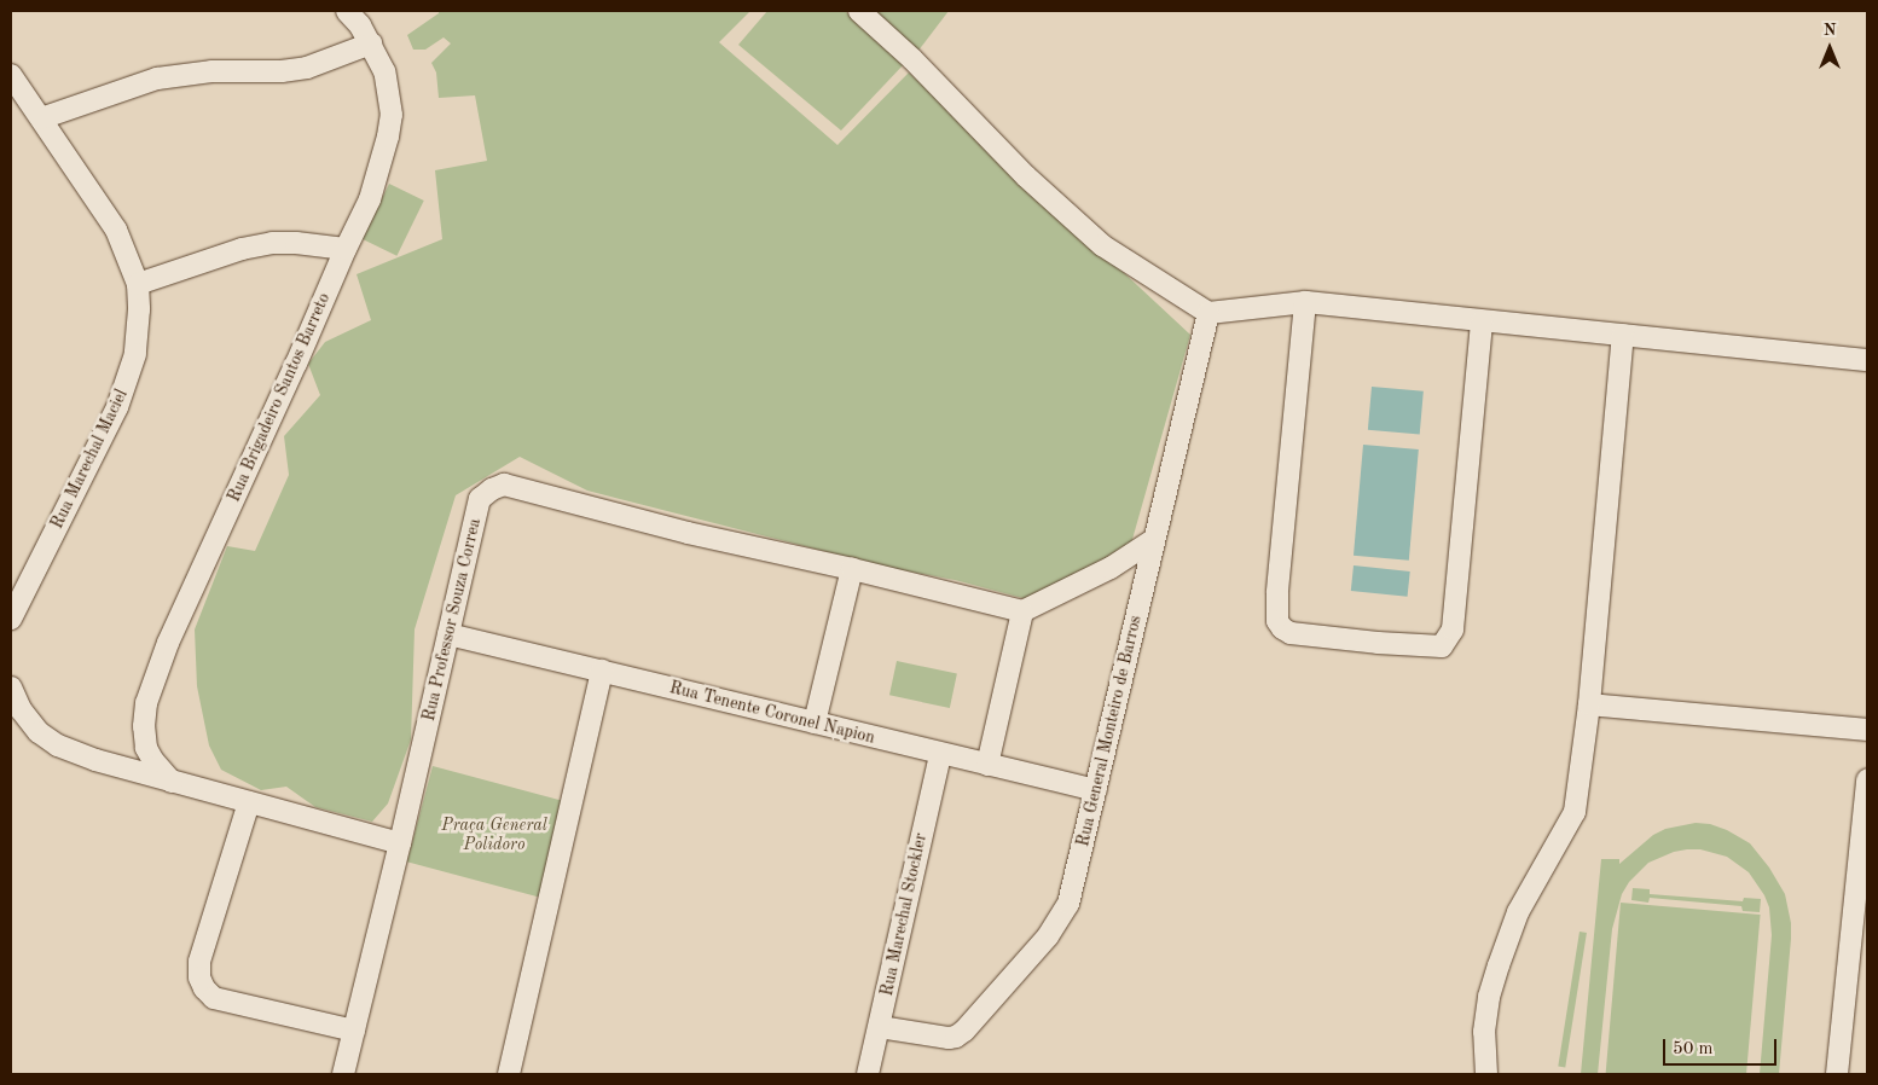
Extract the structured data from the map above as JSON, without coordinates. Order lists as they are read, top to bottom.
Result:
{
  "streets": {
    "street": [
      "Rua Brigadeiro Santos Barreto",
      "Rua Marechal Maciel",
      "Rua Professor Souza Correa",
      "Rua Tenente Coronel Napion",
      "Rua General Monteiro de Barros",
      "Rua Marechal Stockler"
    ]
  },
  "crossings": [
    ["Rua Professor Souza Correa", "Rua Tenente Coronel Napion"],
    ["Rua Tenente Coronel Napion", "Rua General Monteiro de Barros"],
    ["Rua Tenente Coronel Napion", "Rua Marechal Stockler"],
    ["Rua General Monteiro de Barros", "Rua Marechal Stockler"]
  ],
  "parks": ["Praça General Polidoro"],
  "scale_bar": "50 m",
  "north": "top"
}
